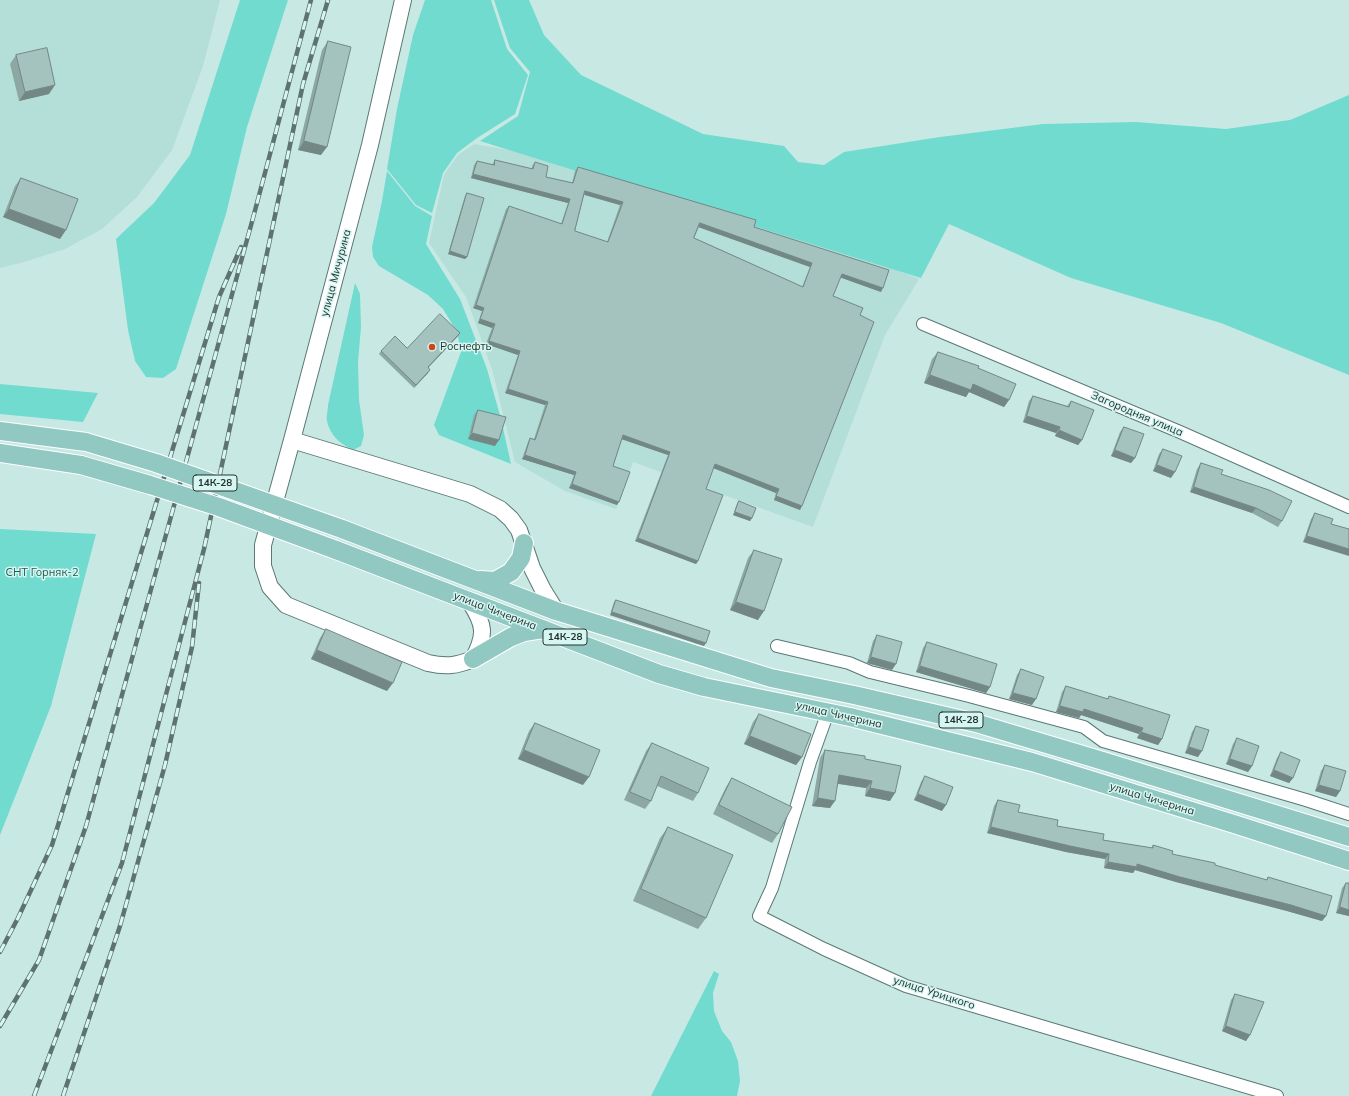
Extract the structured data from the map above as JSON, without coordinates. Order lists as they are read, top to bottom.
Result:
{
  "streets": {
    "main road": ["улица Мичурина", "14К-28", "улица Чичерина"],
    "street": ["Загородняя улица", "улица Урицкого"]
  },
  "crossings": [
    ["улица Чичерина", "улица Урицкого"]
  ],
  "parks": ["СНТ Горняк-2"],
  "places": ["Роснефть"]
}
